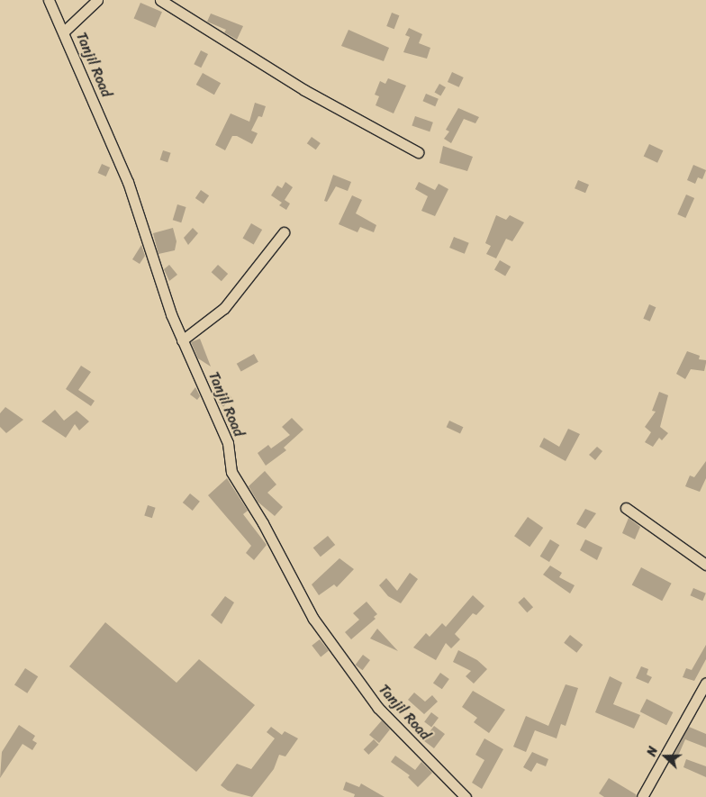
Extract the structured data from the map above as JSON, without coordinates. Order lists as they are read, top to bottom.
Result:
{
  "streets": {
    "street": ["Tanjil Road"]
  },
  "north": "left"
}
